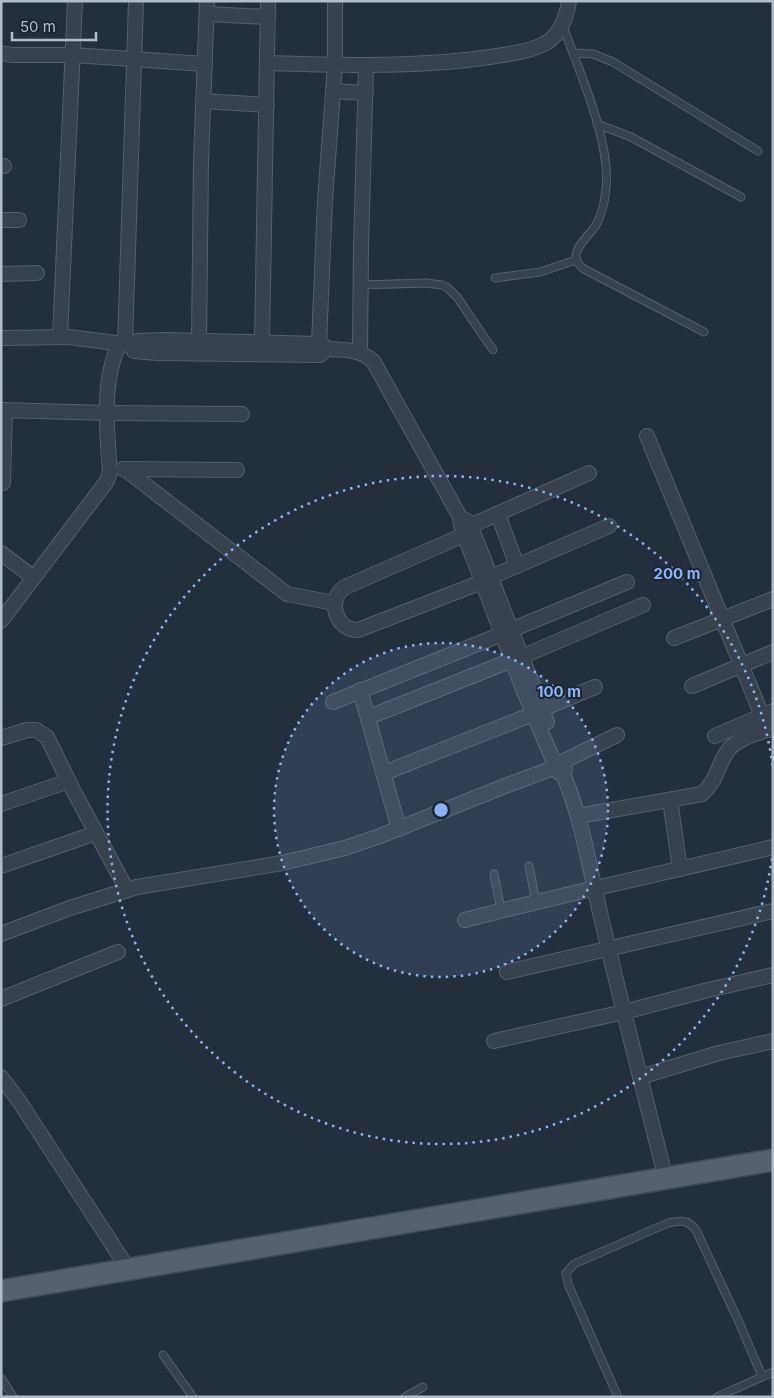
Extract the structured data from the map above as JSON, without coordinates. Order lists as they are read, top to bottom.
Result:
{
  "scale_bar": "50 m",
  "rings": ["200 m", "100 m"]
}
